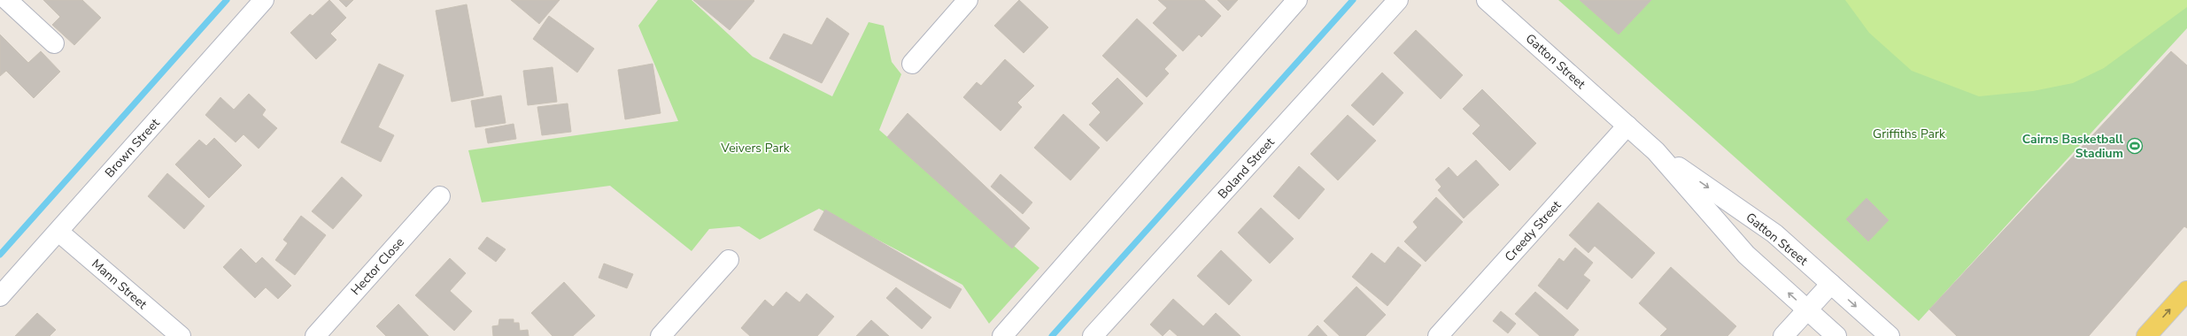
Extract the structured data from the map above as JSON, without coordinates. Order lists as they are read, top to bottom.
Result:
{
  "streets": {
    "street": [
      "Gatton Street",
      "Brown Street",
      "Boland Street",
      "Creedy Street",
      "Hector Close",
      "Mann Street"
    ]
  },
  "crossings": [
    ["Gatton Street", "Creedy Street"],
    ["Brown Street", "Mann Street"]
  ],
  "parks": ["Griffiths Park", "Veivers Park"],
  "places": {
    "sports": ["Cairns Basketball Stadium"]
  }
}
